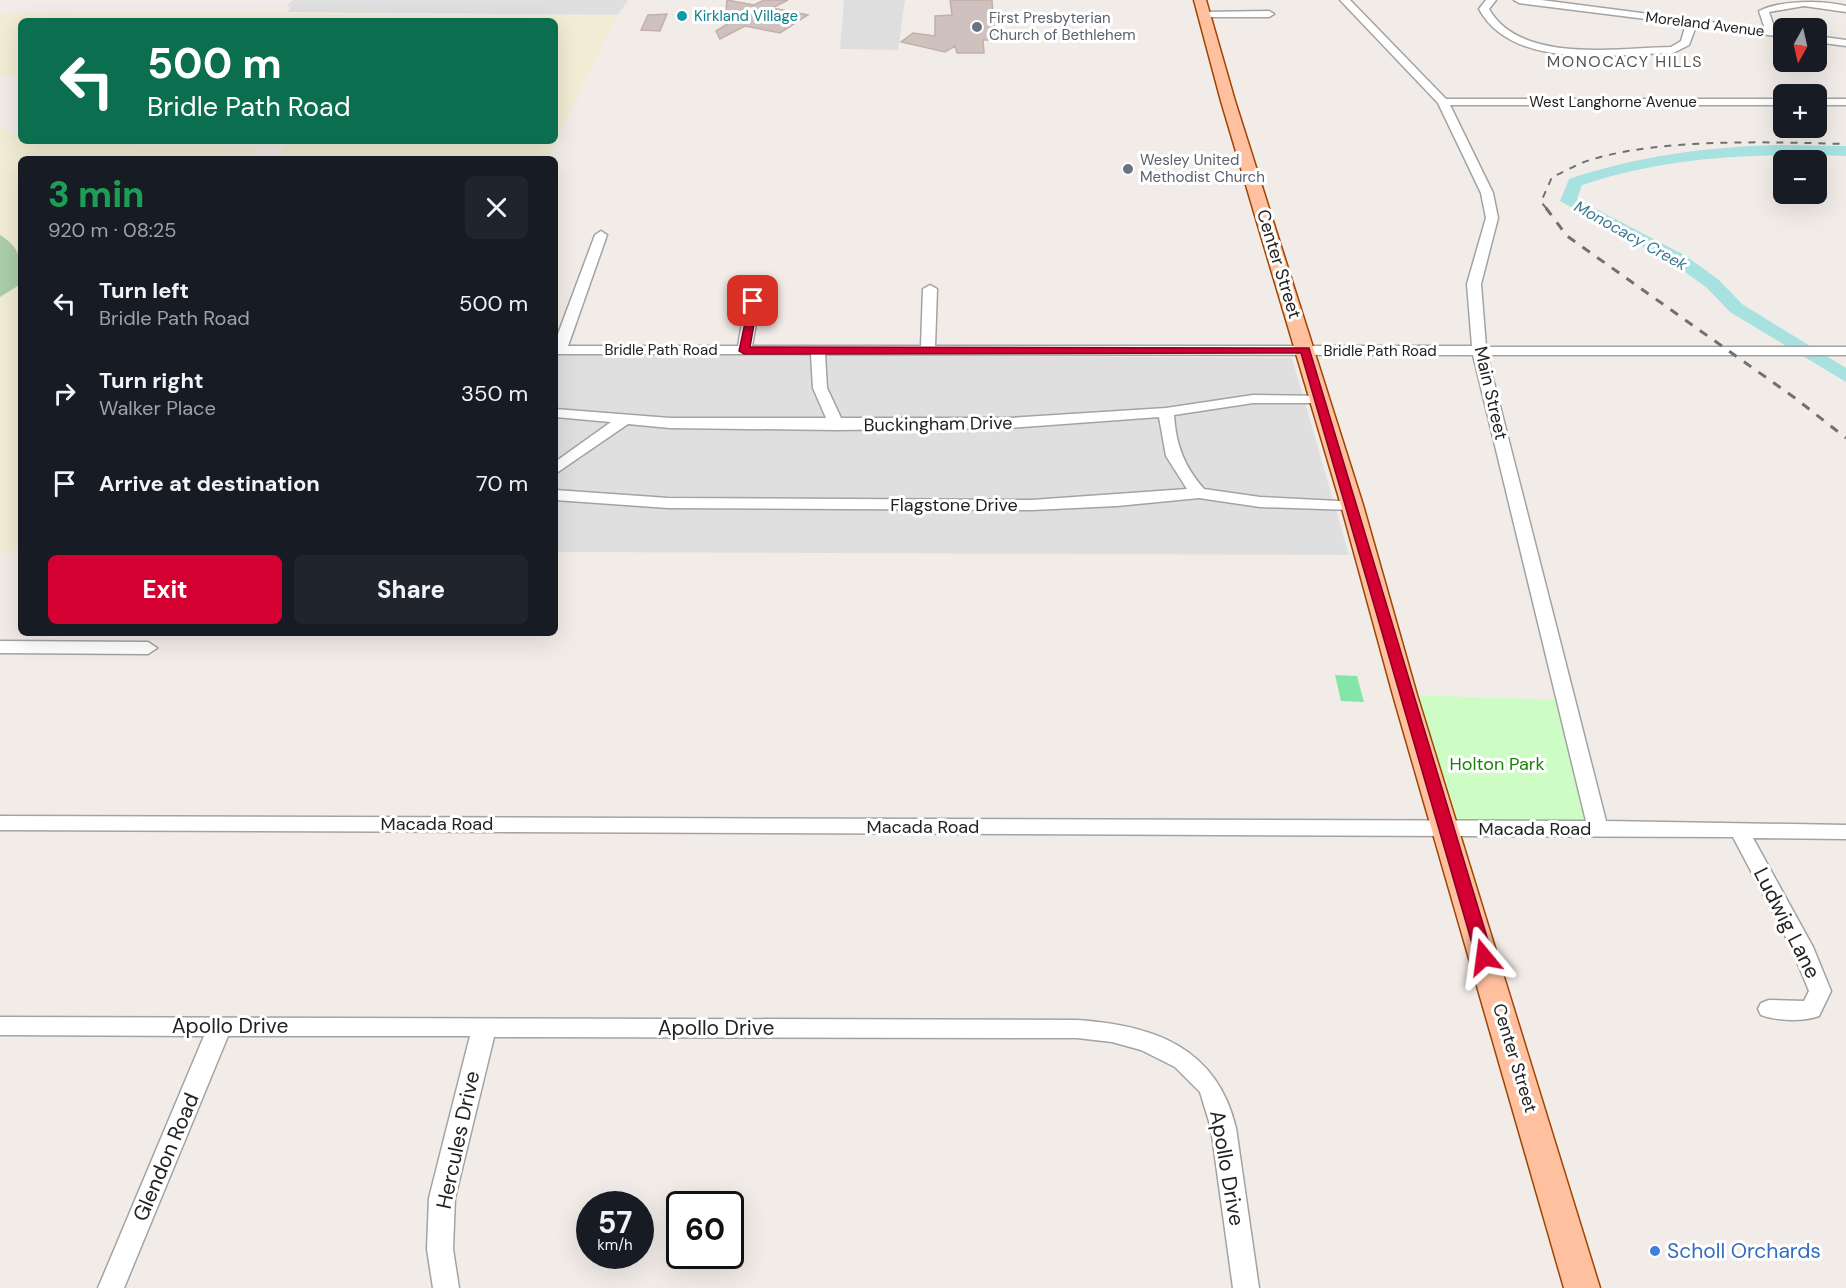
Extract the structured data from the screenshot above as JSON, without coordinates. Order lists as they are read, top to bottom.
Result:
{
  "streets": {
    "main road": ["Center Street"],
    "street": [
      "Moreland Avenue",
      "West Langhorne Avenue",
      "Bridle Path Road",
      "Main Street",
      "Buckingham Drive",
      "Flagstone Drive",
      "Macada Road",
      "Ludwig Lane",
      "Apollo Drive",
      "Hercules Drive",
      "Glendon Road"
    ]
  },
  "crossings": [
    ["West Langhorne Avenue", "Main Street"],
    ["Center Street", "Bridle Path Road"],
    ["Center Street", "Buckingham Drive"],
    ["Center Street", "Flagstone Drive"],
    ["Center Street", "Macada Road"],
    ["Bridle Path Road", "Main Street"],
    ["Main Street", "Macada Road"],
    ["Macada Road", "Ludwig Lane"],
    ["Apollo Drive", "Hercules Drive"],
    ["Apollo Drive", "Glendon Road"]
  ],
  "districts": ["MONOCACY HILLS"],
  "water": ["Monocacy Creek"],
  "parks": ["Holton Park"],
  "places": [
    "Kirkland Village",
    "First Presbyterian Church of Bethlehem",
    "Wesley United Methodist Church",
    "Scholl Orchards"
  ],
  "north": "bottom",
  "page": {
    "map_buttons": ["+", "−"],
    "turn": ["500 m", "Bridle Path Road"],
    "heading": ["3 min", "920 m · 08:25"],
    "list": [
      {
        "name": "Turn left",
        "note": "Bridle Path Road",
        "value": "500 m"
      },
      {
        "name": "Turn right",
        "note": "Walker Place",
        "value": "350 m"
      },
      {
        "name": "Arrive at destination",
        "value": "70 m"
      }
    ],
    "buttons": ["Exit", "Share"],
    "speed": "57 km/h",
    "limit": "60"
  }
}
